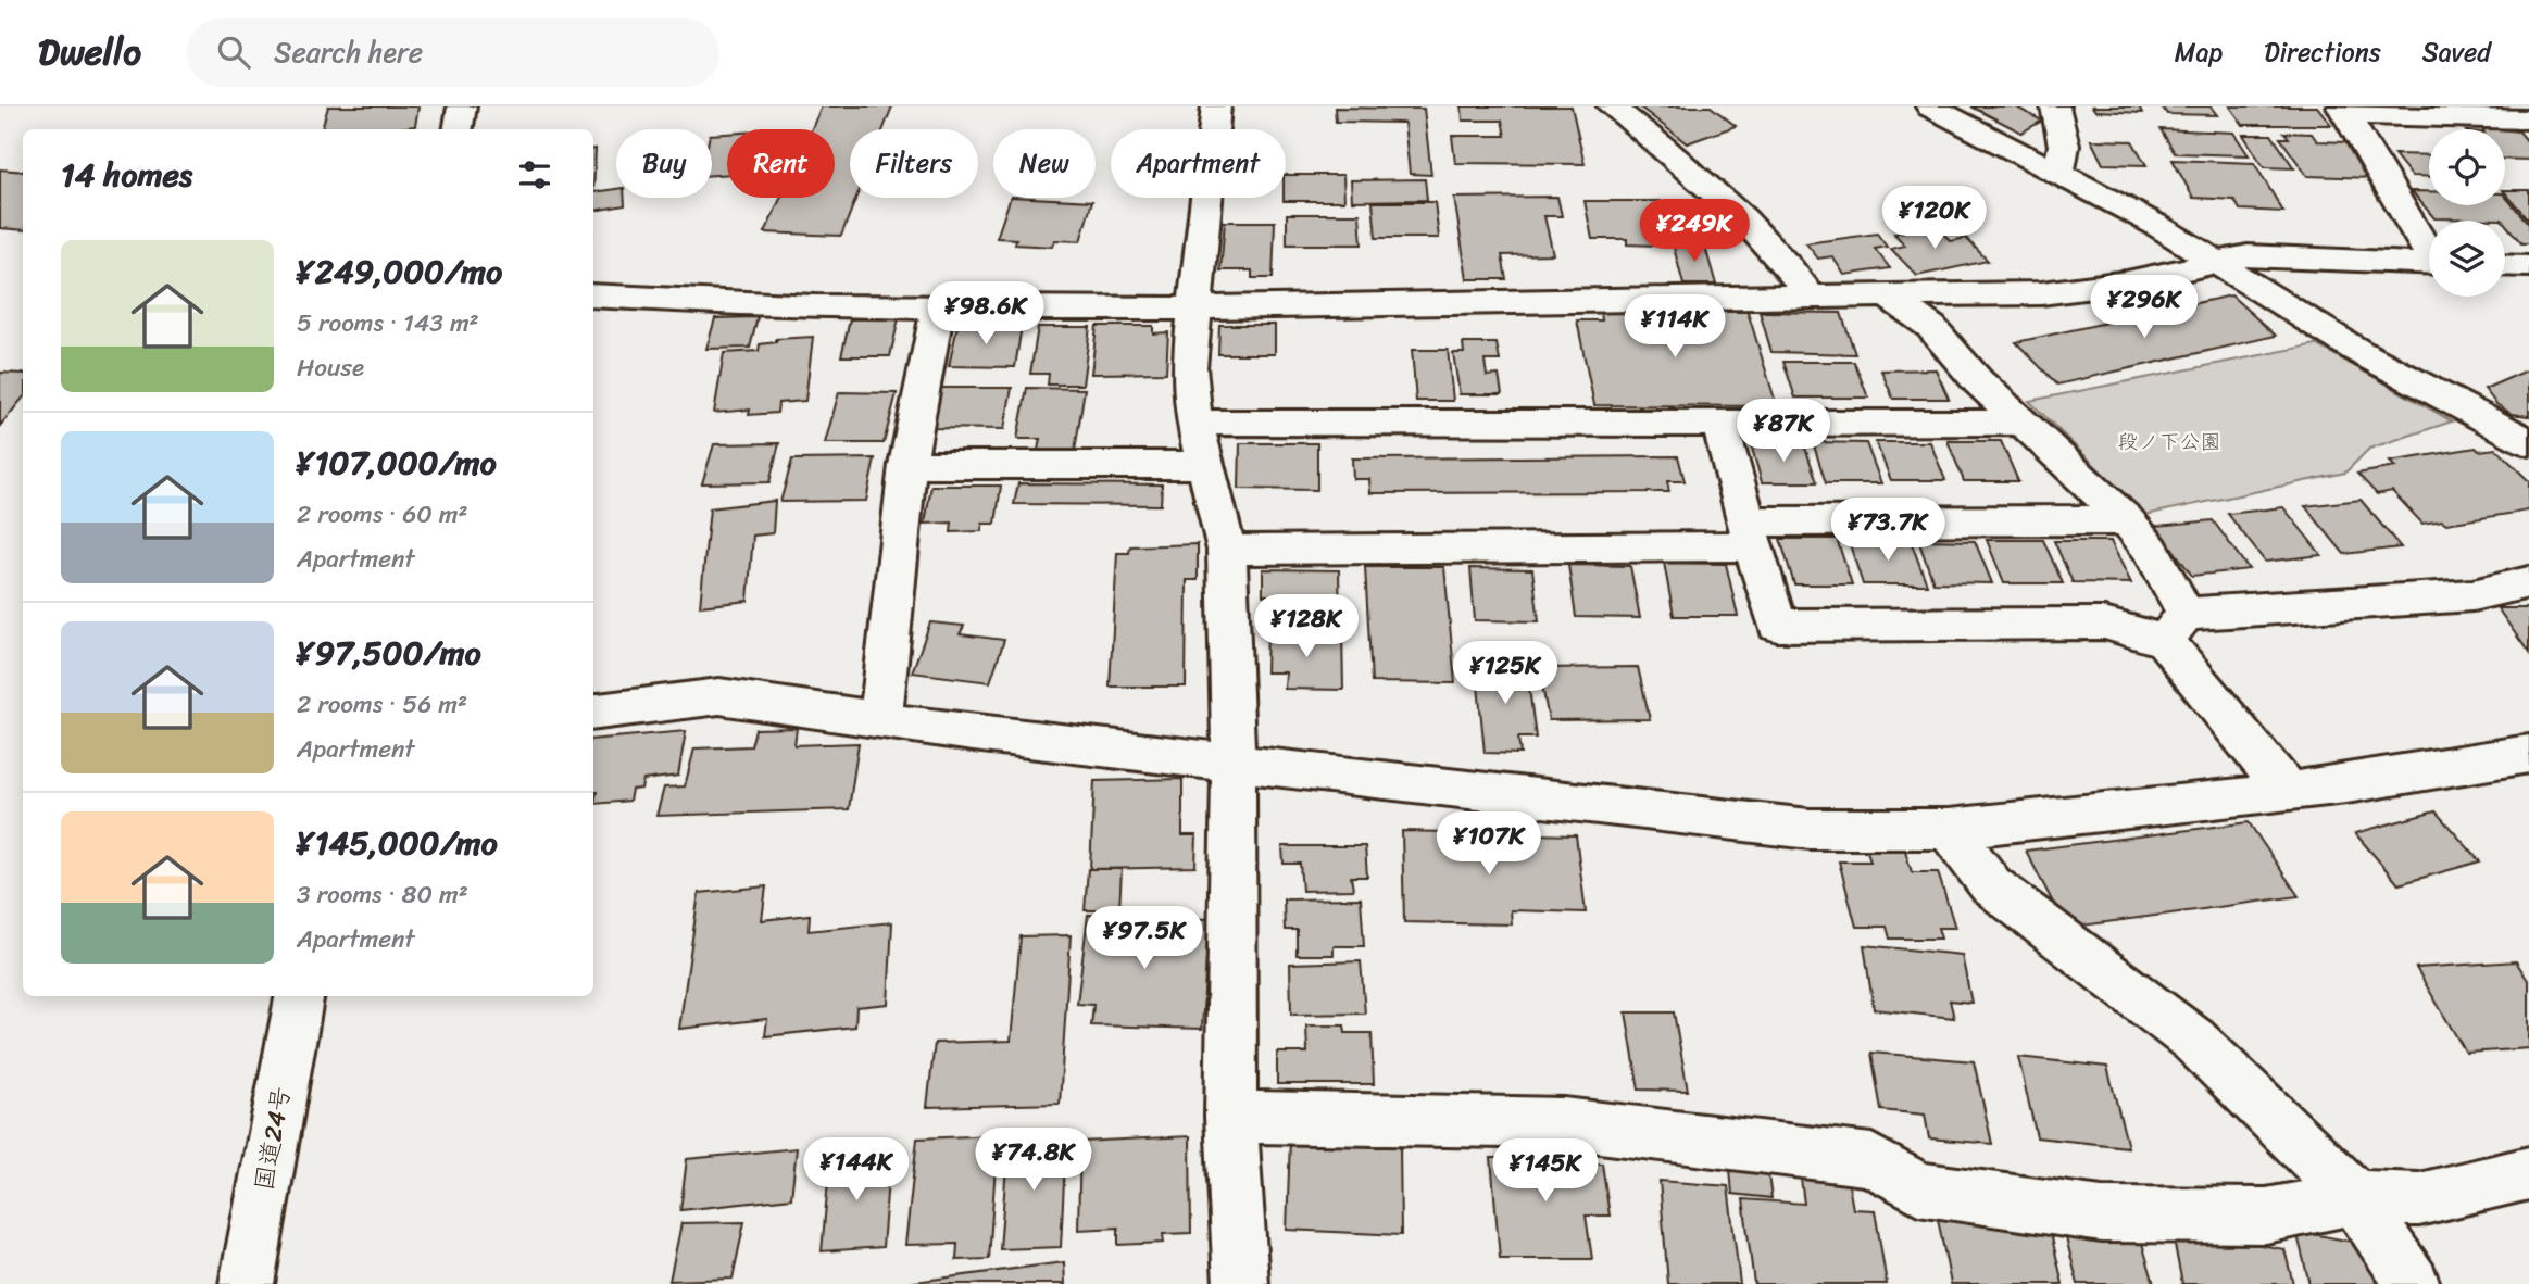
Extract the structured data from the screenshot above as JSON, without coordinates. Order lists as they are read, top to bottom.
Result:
{
  "streets": {
    "main road": ["国道24号"]
  },
  "parks": ["段ノ下公園"],
  "page": {
    "header": "Dwello",
    "search": "Search here",
    "nav": ["Map", "Directions", "Saved"],
    "chip": [
      "Buy",
      "Rent",
      "Filters",
      "New",
      "Apartment"
    ],
    "heading": "14 homes",
    "price": [
      "¥120K",
      "¥249K",
      "¥296K",
      "¥98.6K",
      "¥114K",
      "¥87K",
      "¥73.7K",
      "¥128K",
      "¥125K",
      "¥107K",
      "¥97.5K",
      "¥74.8K",
      "¥144K",
      "¥145K"
    ],
    "list": [
      {
        "name": "¥249,000/mo",
        "note": "5 rooms · 143 m² · House"
      },
      {
        "name": "¥107,000/mo",
        "note": "2 rooms · 60 m² · Apartment"
      },
      {
        "name": "¥97,500/mo",
        "note": "2 rooms · 56 m² · Apartment"
      },
      {
        "name": "¥145,000/mo",
        "note": "3 rooms · 80 m² · Apartment"
      }
    ]
  }
}
